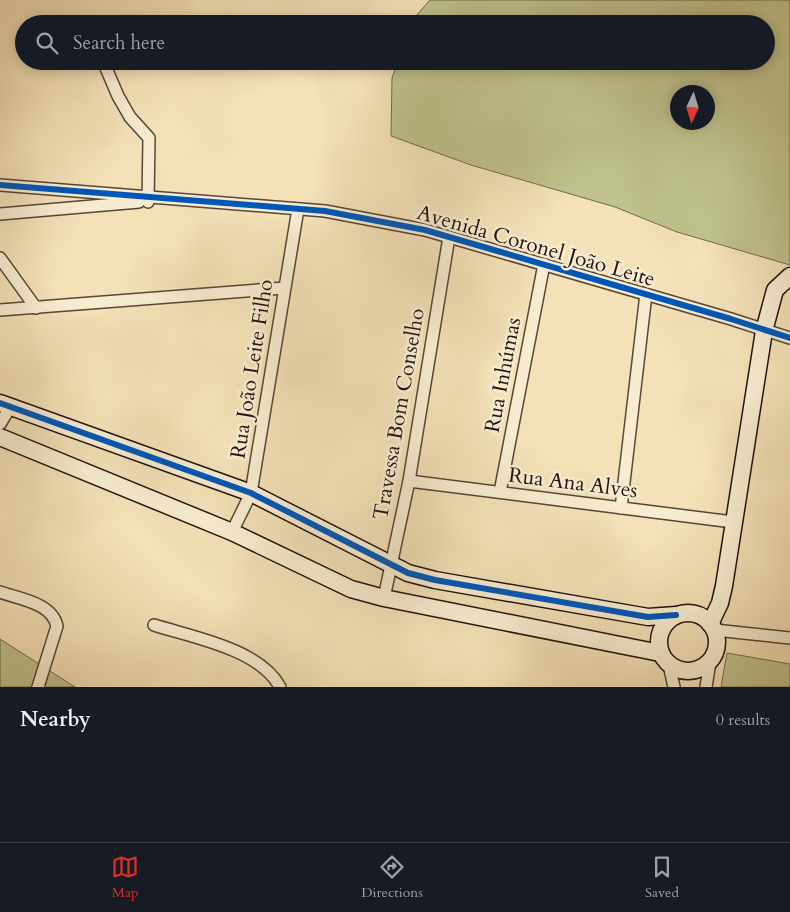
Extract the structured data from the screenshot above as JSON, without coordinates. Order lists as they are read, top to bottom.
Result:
{
  "streets": {
    "street": [
      "Avenida Coronel João Leite",
      "Rua João Leite Filho",
      "Rua Inhúmas",
      "Travessa Bom Conselho",
      "Rua Ana Alves"
    ]
  },
  "crossings": [
    ["Avenida Coronel João Leite", "Rua João Leite Filho"],
    ["Avenida Coronel João Leite", "Rua Inhúmas"],
    ["Avenida Coronel João Leite", "Travessa Bom Conselho"],
    ["Rua Inhúmas", "Rua Ana Alves"],
    ["Travessa Bom Conselho", "Rua Ana Alves"]
  ],
  "north": "bottom",
  "page": {
    "search": "Search here",
    "heading": ["Nearby", "0 results"],
    "nav": ["Map", "Directions", "Saved"]
  }
}
